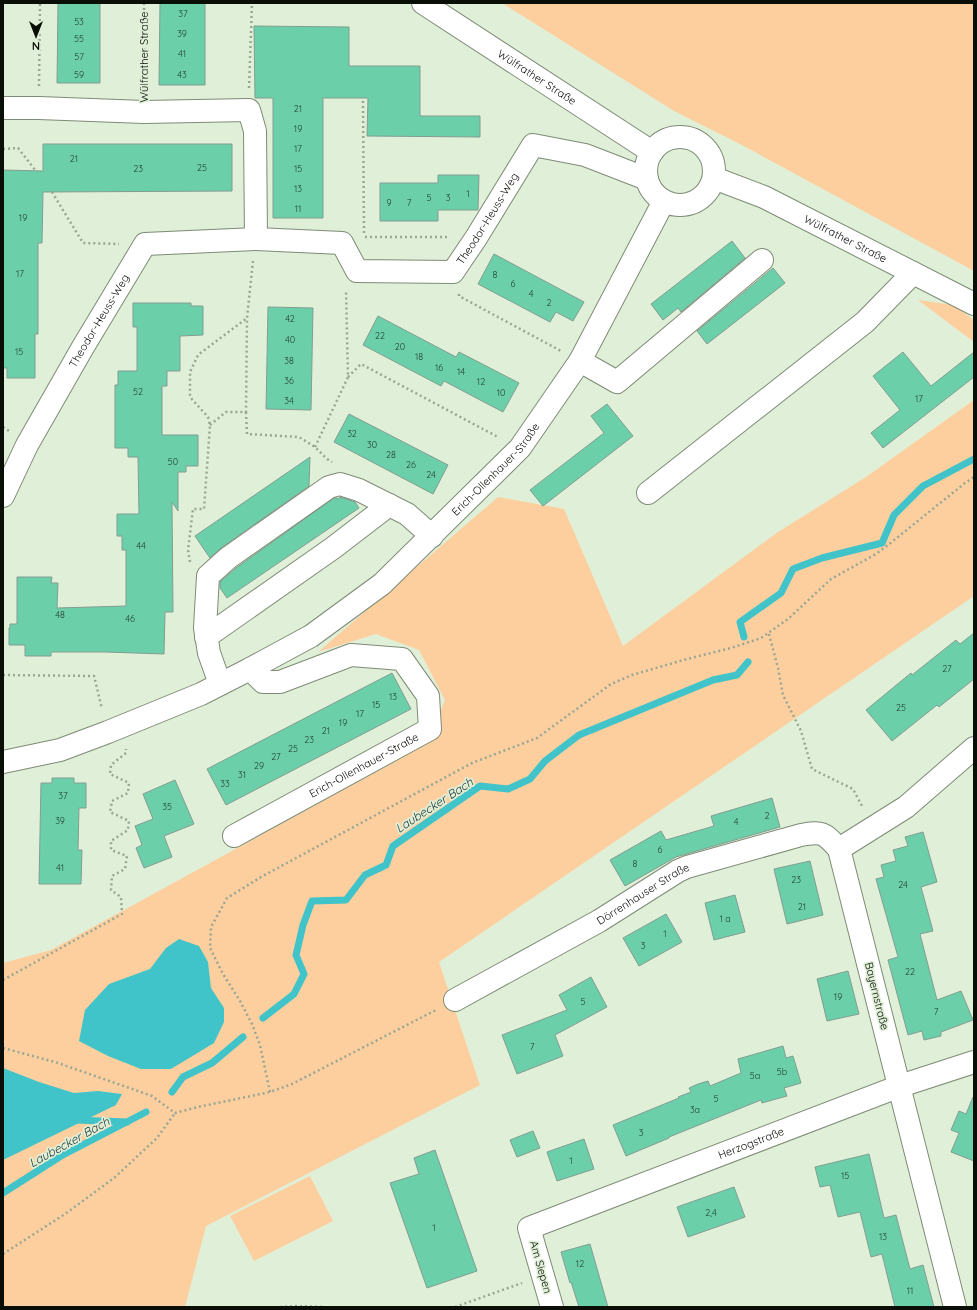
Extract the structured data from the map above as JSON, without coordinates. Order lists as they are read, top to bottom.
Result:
{
  "streets": {
    "street": [
      "Wülfrather Straße",
      "Theodor-Heuss-Weg",
      "Erich-Ollenhauer-Straße",
      "Dörrenhauser Straße",
      "Bayernstraße",
      "Herzogstraße",
      "Am Siepen"
    ]
  },
  "crossings": [
    ["Wülfrather Straße", "Theodor-Heuss-Weg"],
    ["Wülfrather Straße", "Erich-Ollenhauer-Straße"],
    ["Theodor-Heuss-Weg", "Erich-Ollenhauer-Straße"],
    ["Dörrenhauser Straße", "Bayernstraße"],
    ["Bayernstraße", "Herzogstraße"],
    ["Herzogstraße", "Am Siepen"]
  ],
  "water": ["Laubecker Bach"],
  "house_numbers": [
    "37",
    "53",
    "39",
    "55",
    "41",
    "57",
    "59",
    "43",
    "21",
    "19",
    "17",
    "21",
    "25",
    "23",
    "15",
    "13",
    "1",
    "5",
    "3",
    "9",
    "7",
    "11",
    "19",
    "17",
    "8",
    "6",
    "4",
    "2",
    "42",
    "22",
    "40",
    "20",
    "15",
    "18",
    "38",
    "16",
    "14",
    "36",
    "12",
    "52",
    "10",
    "17",
    "34",
    "32",
    "30",
    "28",
    "50",
    "26",
    "24",
    "44",
    "48",
    "46",
    "27",
    "13",
    "15",
    "25",
    "17",
    "19",
    "21",
    "23",
    "25",
    "27",
    "29",
    "31",
    "33",
    "37",
    "35",
    "2",
    "39",
    "4",
    "6",
    "8",
    "41",
    "23",
    "24",
    "21",
    "1 a",
    "1",
    "3",
    "22",
    "19",
    "5",
    "7",
    "7",
    "5b",
    "5a",
    "5",
    "3a",
    "3",
    "1",
    "15",
    "2,4",
    "1",
    "13",
    "12",
    "11"
  ],
  "north": "bottom"
}
